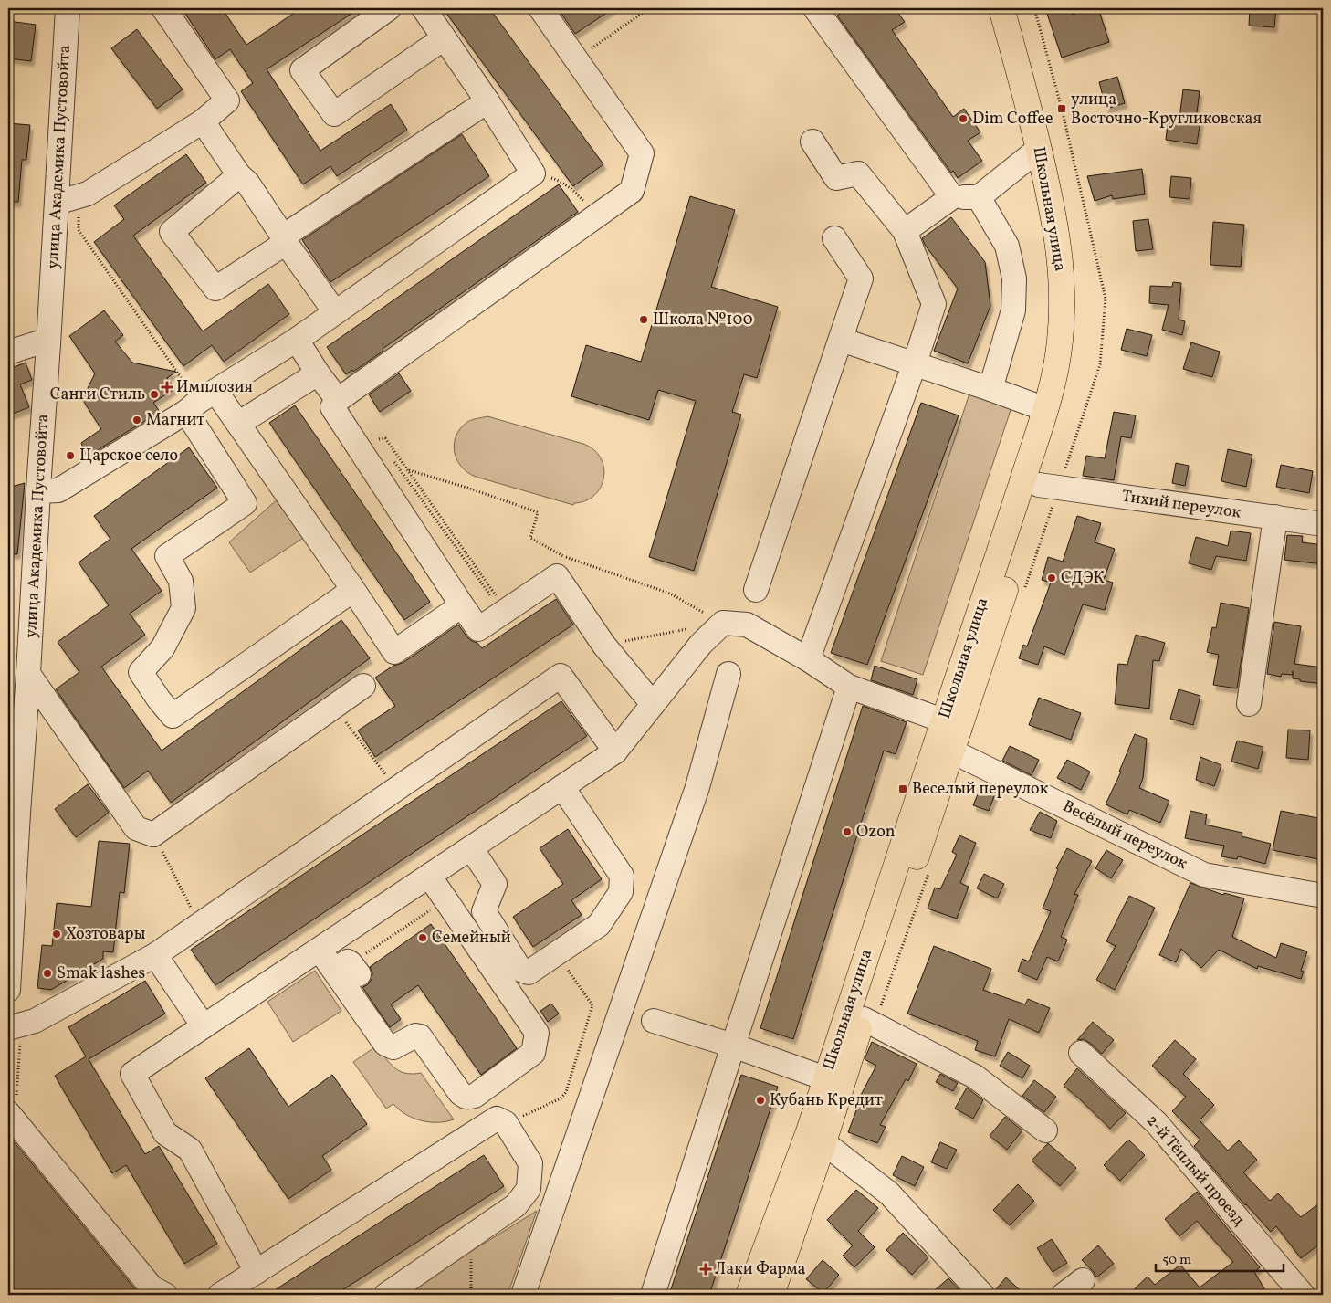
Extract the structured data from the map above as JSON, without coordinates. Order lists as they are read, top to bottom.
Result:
{
  "streets": {
    "main road": ["Школьная улица"],
    "street": [
      "улица Академика Пустовойта",
      "Тихий переулок",
      "Весёлый переулок",
      "2-й Тёплый проезд"
    ]
  },
  "crossings": [
    ["Школьная улица", "Тихий переулок"],
    ["Школьная улица", "Весёлый переулок"]
  ],
  "places": {
    "transit": ["улица Восточно-Кругликовская", "Веселый переулок"],
    "other": [
      "Dim Coffee",
      "Школа №100",
      "Санги Стиль",
      "Магнит",
      "Царское село",
      "СДЭК",
      "Ozon",
      "Хозтовары",
      "Семейный",
      "Smak lashes",
      "Кубань Кредит"
    ],
    "health": ["Имплозия", "Лаки Фарма"]
  },
  "scale_bar": "50 m"
}
